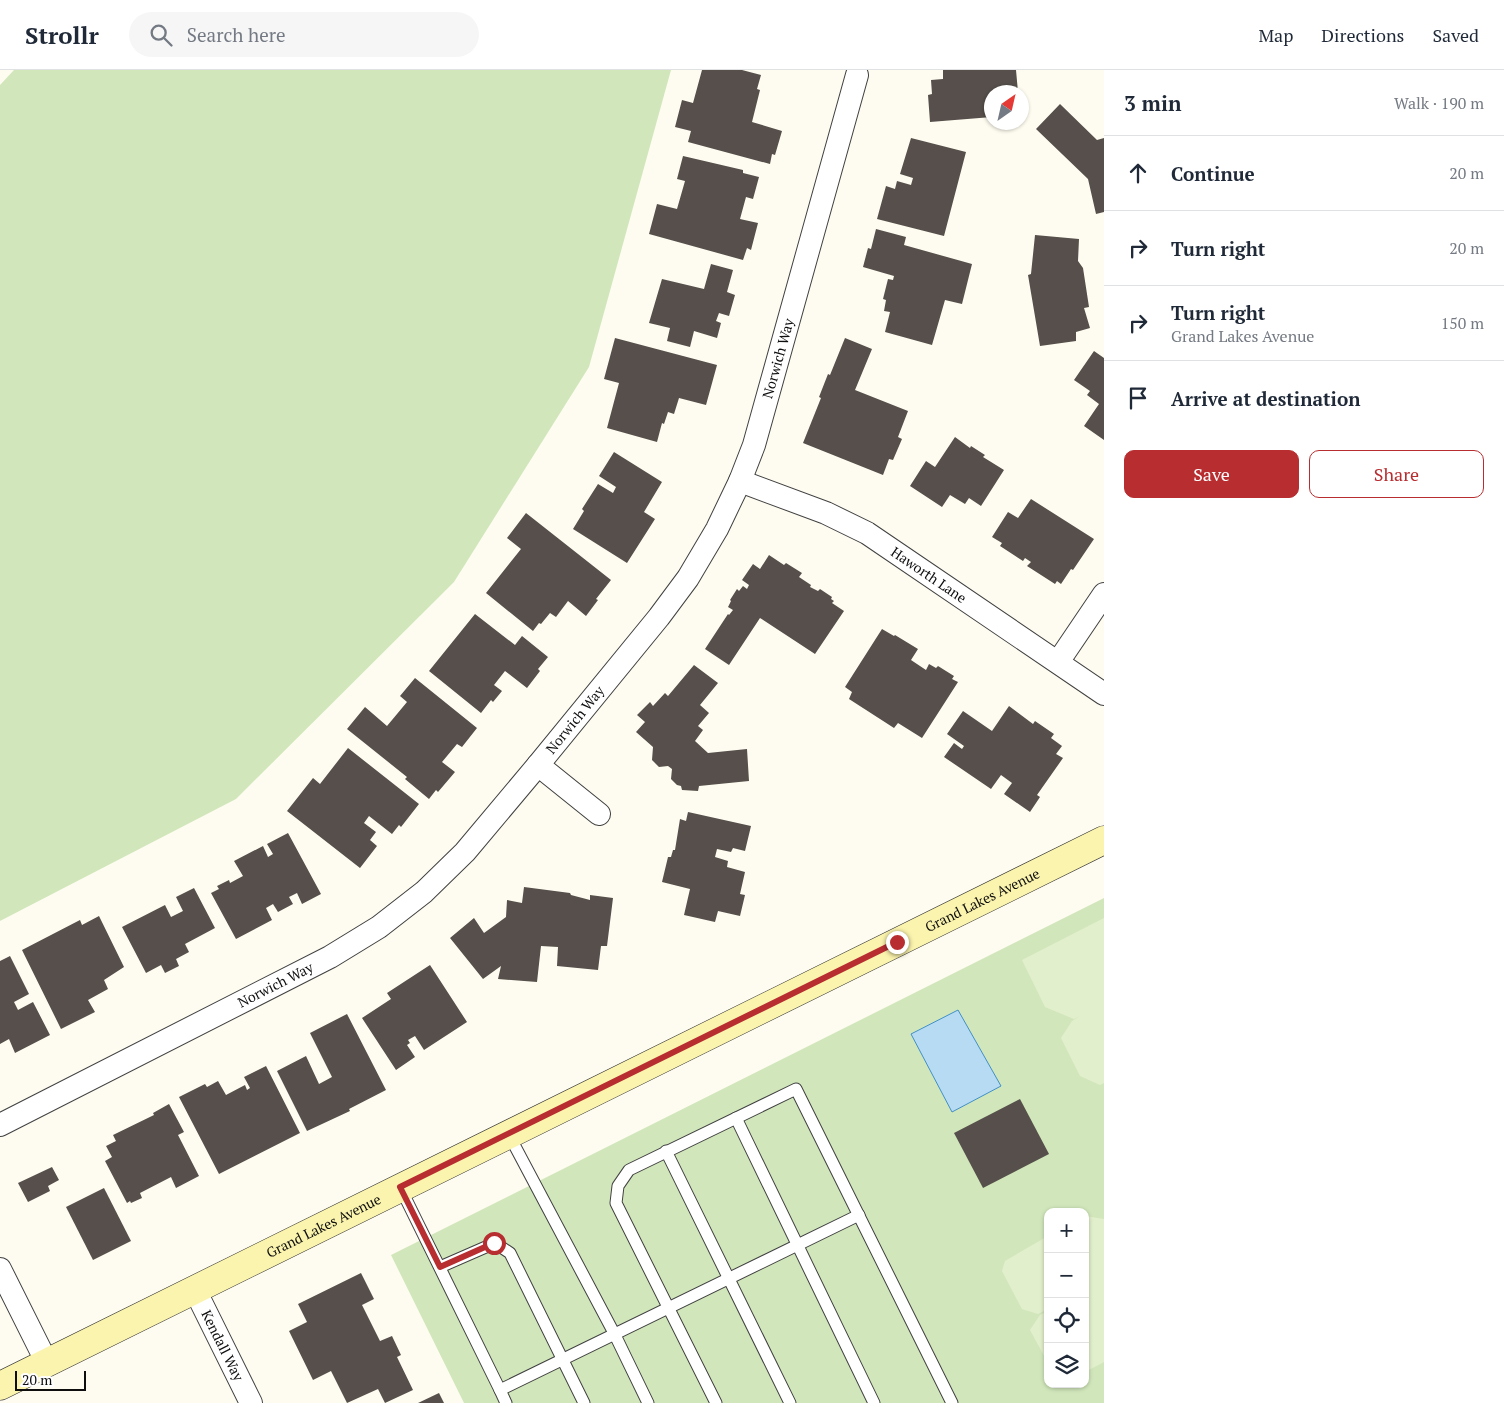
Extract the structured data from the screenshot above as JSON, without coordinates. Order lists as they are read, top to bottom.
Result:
{
  "streets": {
    "street": [
      "Norwich Way",
      "Haworth Lane",
      "Grand Lakes Avenue",
      "Kendall Way"
    ]
  },
  "crossings": [
    ["Norwich Way", "Haworth Lane"],
    ["Grand Lakes Avenue", "Kendall Way"]
  ],
  "scale_bar": "20 m",
  "north": "top right",
  "page": {
    "header": "Strollr",
    "search": "Search here",
    "nav": ["Map", "Directions", "Saved"],
    "heading": ["3 min", "Walk · 190 m"],
    "list": [
      ["Continue", "20 m"],
      ["Turn right", "20 m"],
      ["Turn right", "Grand Lakes Avenue", "150 m"],
      "Arrive at destination"
    ],
    "buttons": ["Save", "Share"],
    "map_buttons": ["+", "−"],
    "scale": "20 m"
  }
}
